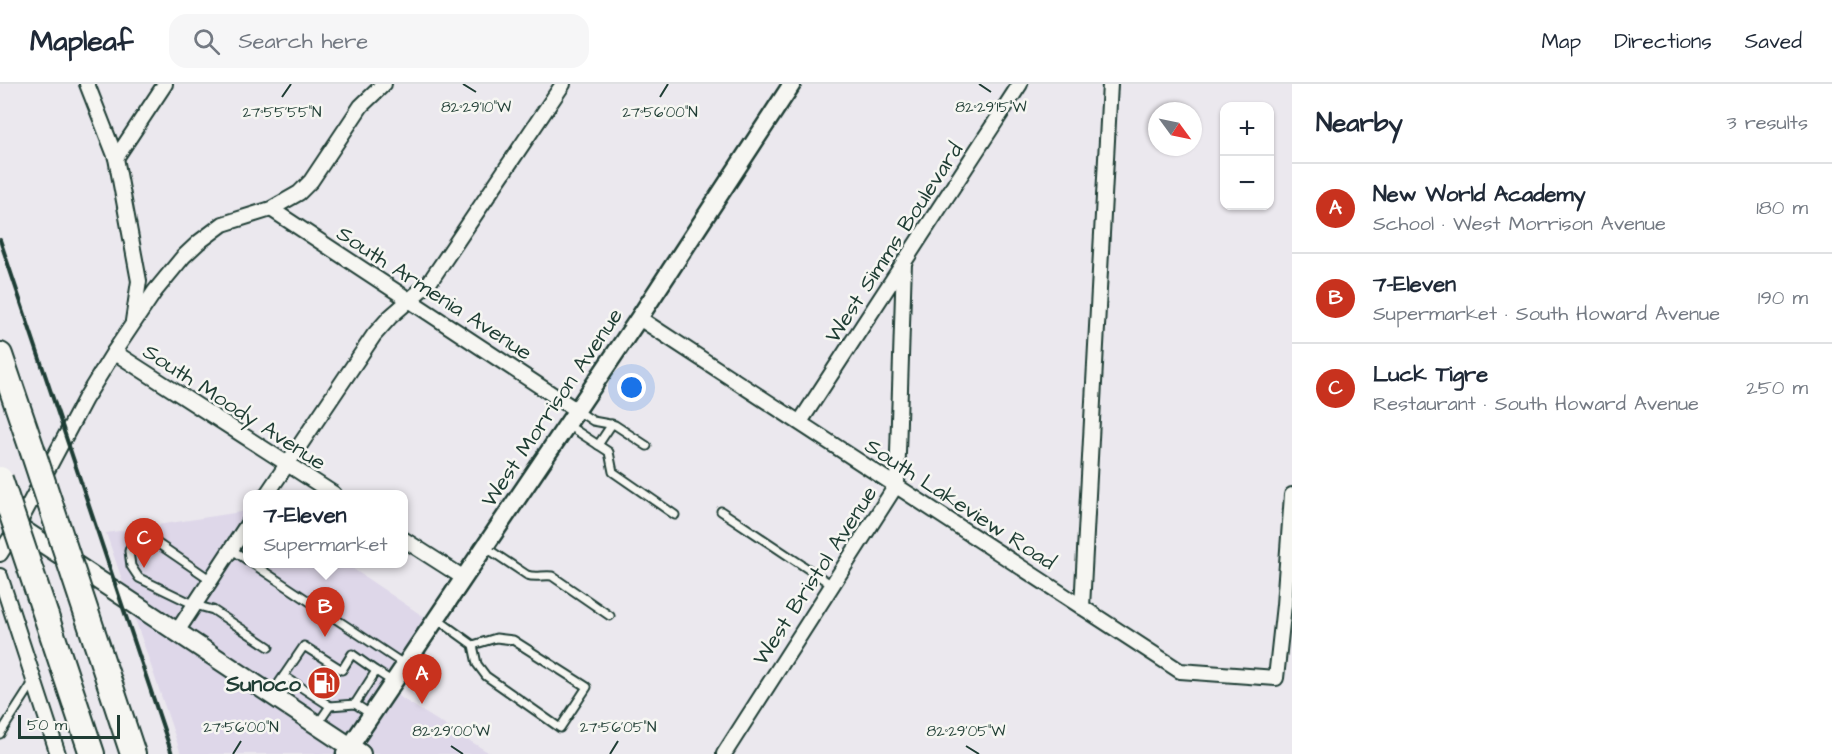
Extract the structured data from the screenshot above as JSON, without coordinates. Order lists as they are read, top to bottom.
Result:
{
  "streets": {
    "street": [
      "West Simms Boulevard",
      "South Armenia Avenue",
      "South Moody Avenue",
      "West Morrison Avenue",
      "South Lakeview Road",
      "West Bristol Avenue"
    ]
  },
  "crossings": [
    ["West Simms Boulevard", "South Lakeview Road"],
    ["West Simms Boulevard", "West Bristol Avenue"],
    ["South Armenia Avenue", "West Morrison Avenue"],
    ["West Morrison Avenue", "South Lakeview Road"],
    ["South Lakeview Road", "West Bristol Avenue"]
  ],
  "places": {
    "fuel station": ["Sunoco"]
  },
  "scale_bar": "50 m",
  "north": "bottom right",
  "page": {
    "header": "Mapleaf",
    "search": "Search here",
    "nav": ["Map", "Directions", "Saved"],
    "heading": ["Nearby", "3 results"],
    "map_buttons": ["+", "−"],
    "list": [
      {
        "mark": "A",
        "name": "New World Academy",
        "note": "School · West Morrison Avenue",
        "value": "180 m"
      },
      {
        "mark": "B",
        "name": "7-Eleven",
        "note": "Supermarket · South Howard Avenue",
        "value": "190 m"
      },
      {
        "mark": "C",
        "name": "Luck Tigre",
        "note": "Restaurant · South Howard Avenue",
        "value": "250 m"
      }
    ],
    "popup": ["7-Eleven", "Supermarket"],
    "pins": ["C", "B", "A"],
    "scale": "50 m"
  },
  "coordinates": [
    "82°29'10\"W",
    "82°29'15\"W",
    "27°55'55\"N",
    "27°56'00\"N",
    "27°56'05\"N",
    "82°29'00\"W",
    "82°29'05\"W"
  ]
}
